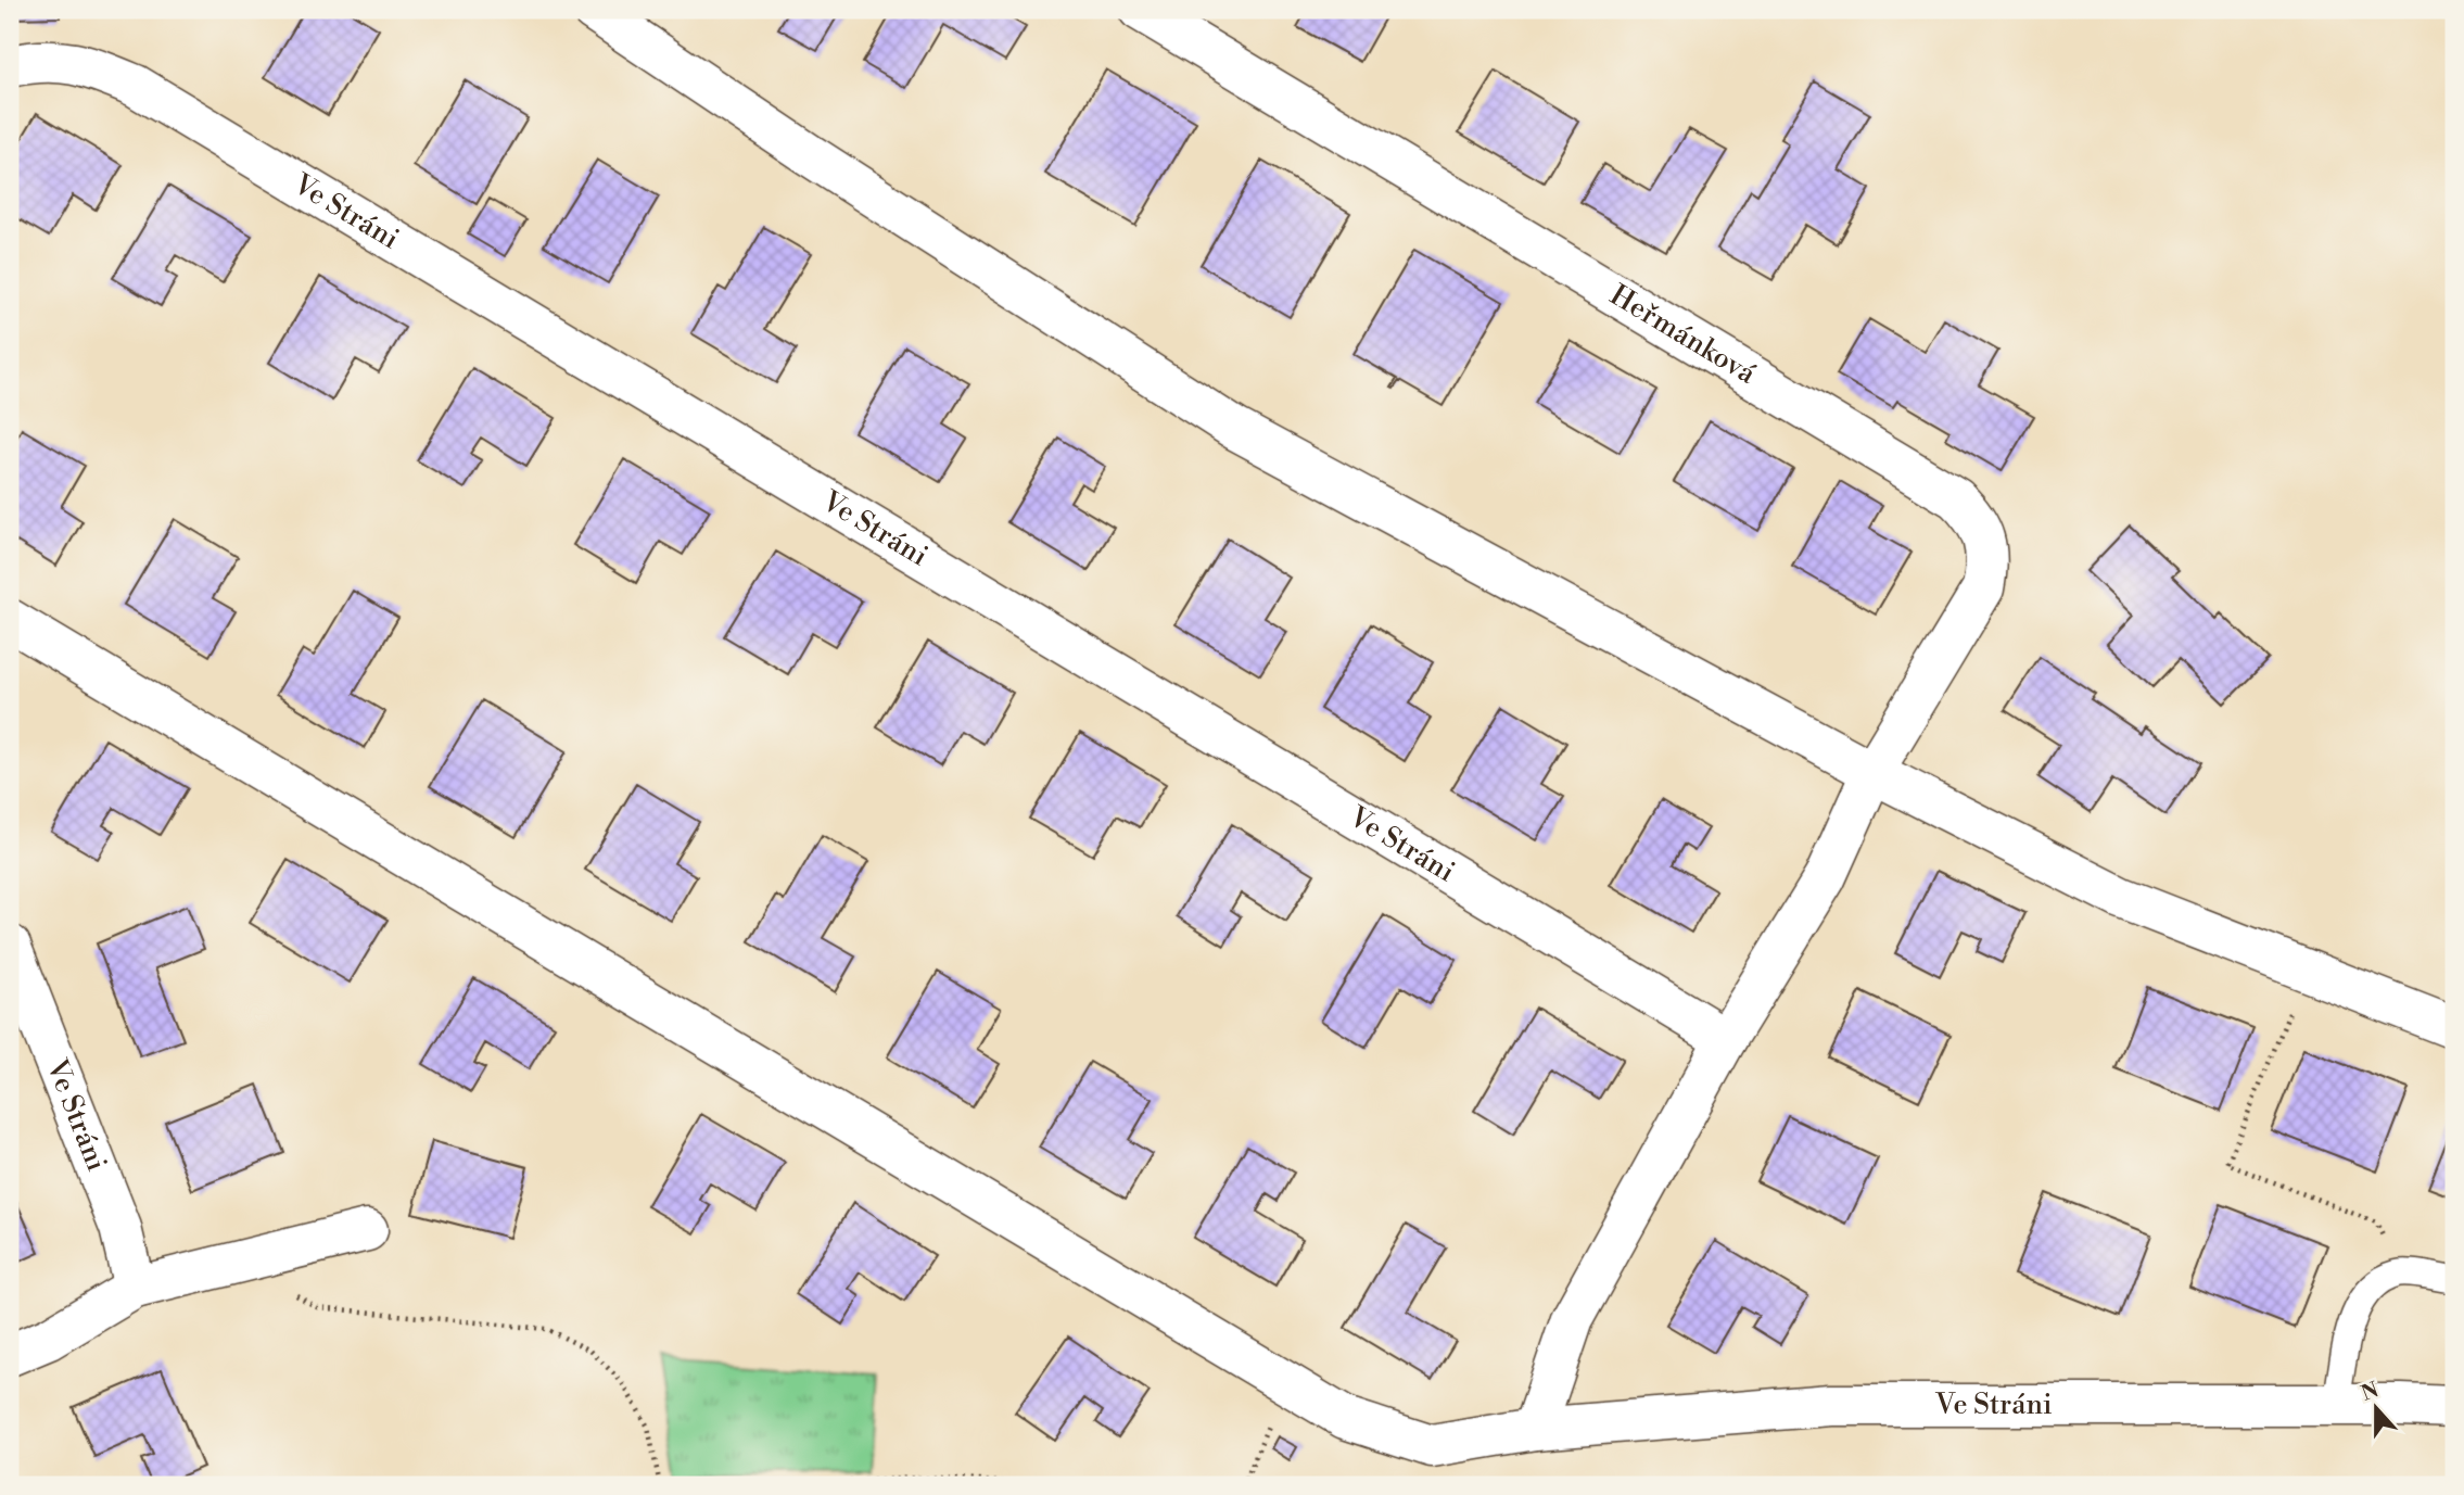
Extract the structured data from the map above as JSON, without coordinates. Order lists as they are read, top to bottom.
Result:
{
  "streets": {
    "street": ["Ve Stráni", "Heřmánková"]
  },
  "north": "top"
}
